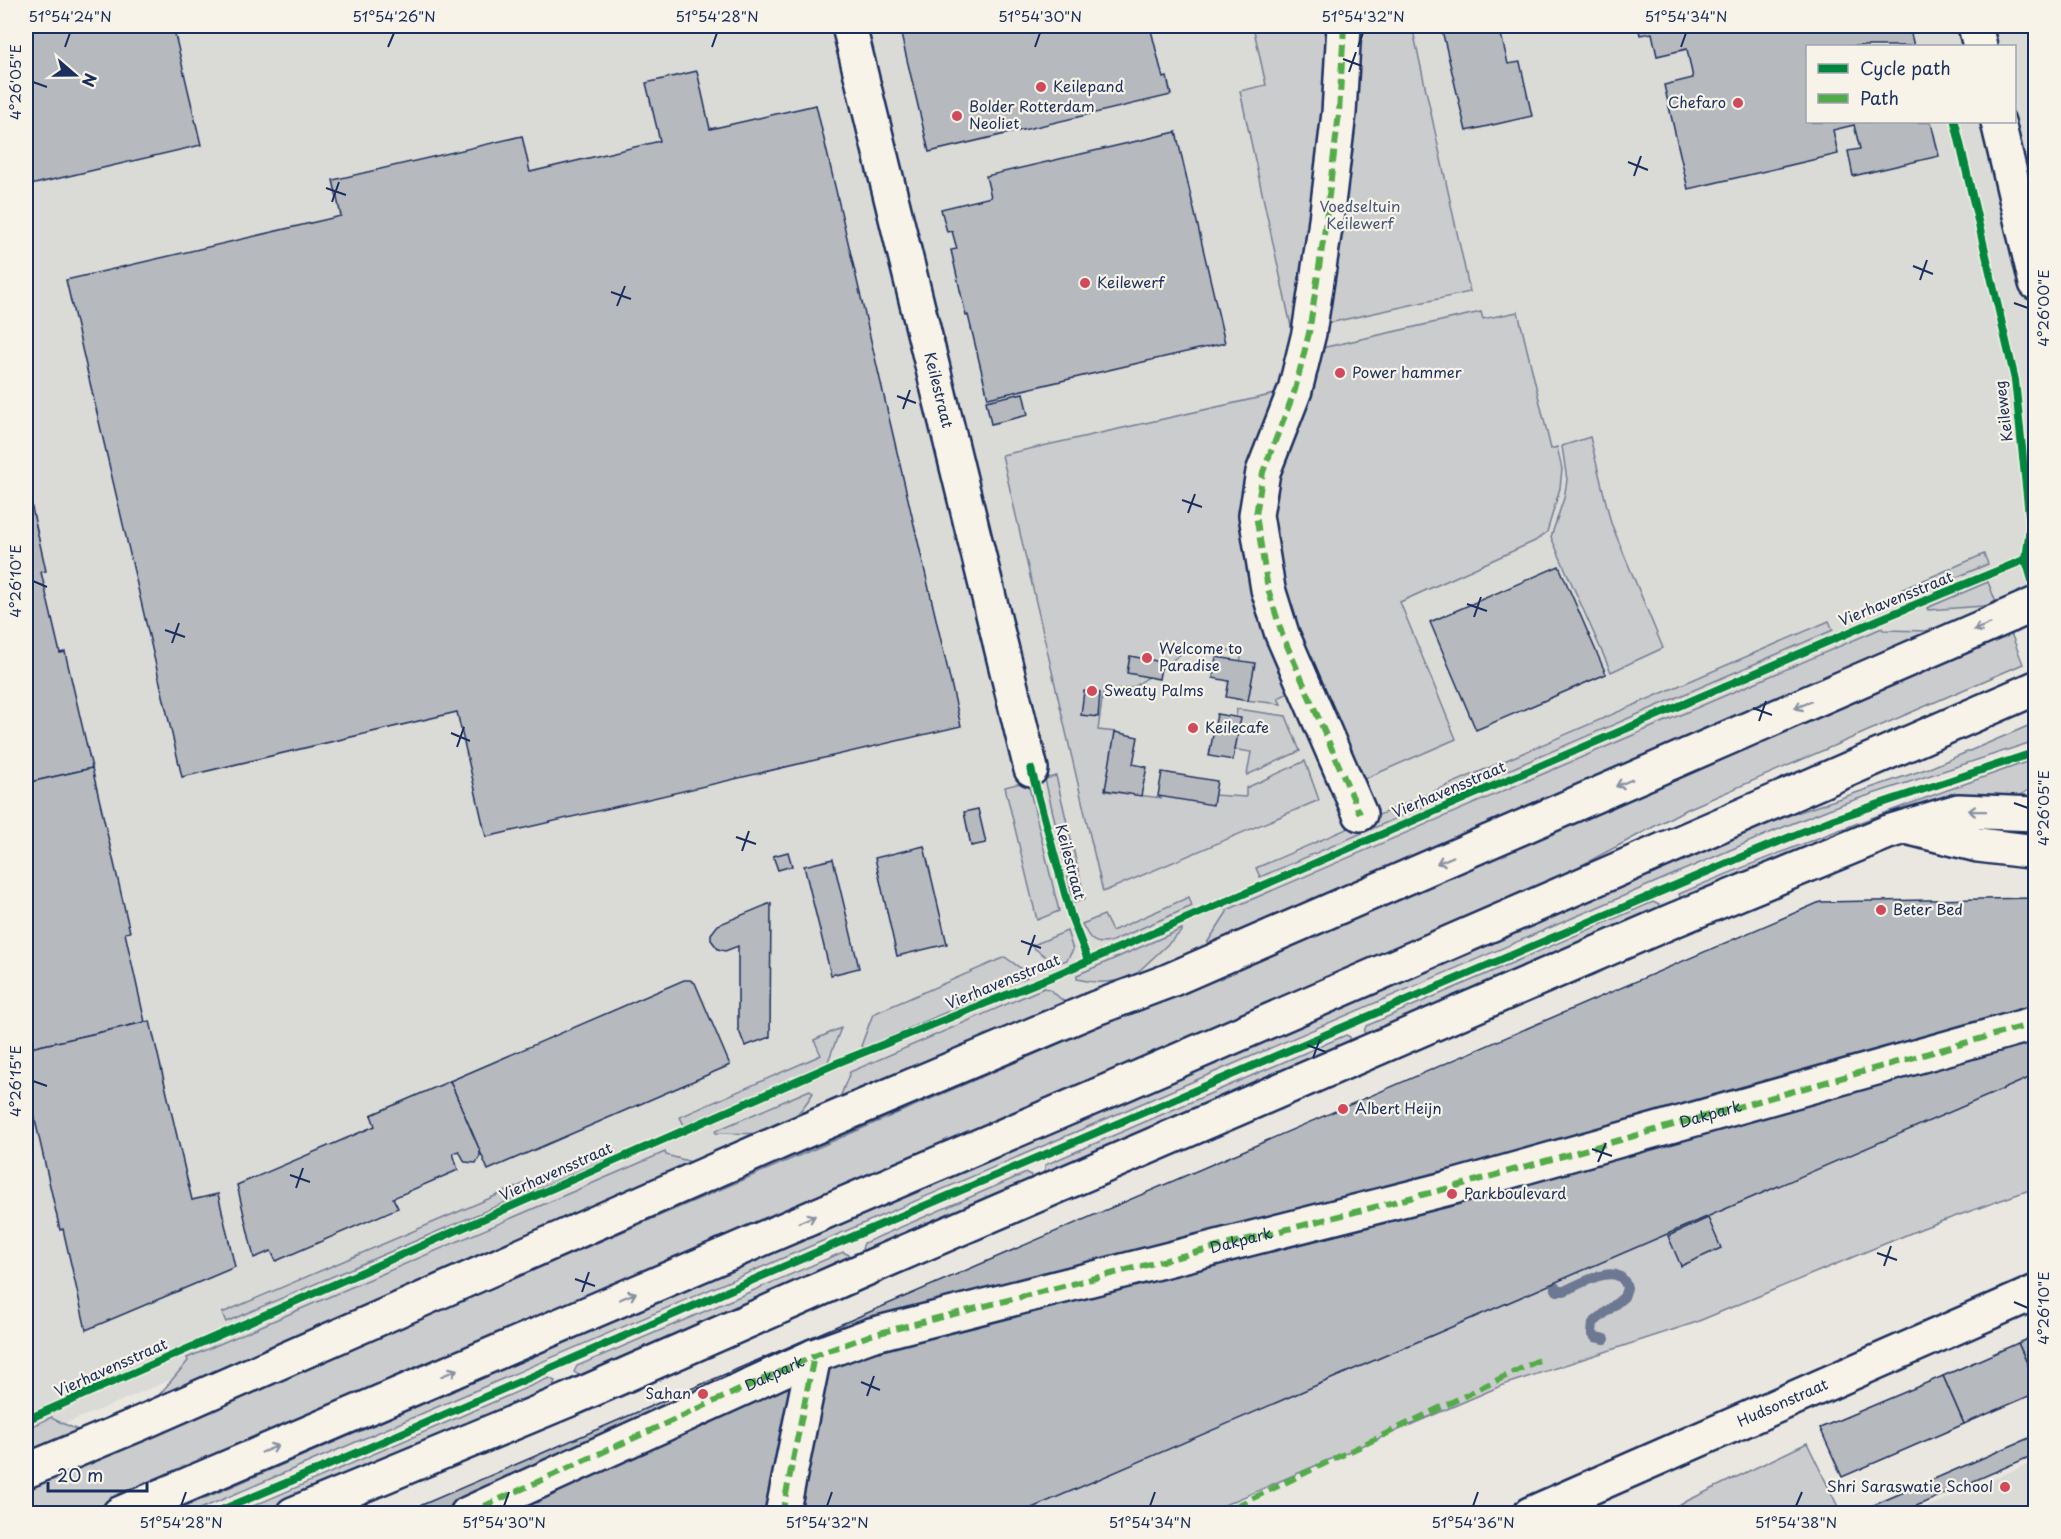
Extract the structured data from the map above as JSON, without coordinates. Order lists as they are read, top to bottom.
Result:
{
  "streets": {
    "street": ["Keilestraat", "Dakpark", "Hudsonstraat"],
    "cycle path": ["Keileweg", "Vierhavensstraat"]
  },
  "parks": ["Voedseltuin Keilewerf"],
  "places": [
    "Keilepand",
    "Chefaro",
    "Bolder Rotterdam Neoliet",
    "Keilewerf",
    "Power hammer",
    "Welcome to Paradise",
    "Sweaty Palms",
    "Keilecafe",
    "Beter Bed",
    "Albert Heijn",
    "Parkboulevard",
    "Sahan",
    "Shri Saraswatie School"
  ],
  "legend": ["Cycle path", "Path"],
  "scale_bar": "20 m",
  "north": "right",
  "coordinates": [
    "51°54'24\"N",
    "51°54'26\"N",
    "51°54'28\"N",
    "51°54'30\"N",
    "51°54'32\"N",
    "51°54'34\"N",
    "4°26'05\"E",
    "4°26'00\"E",
    "4°26'10\"E",
    "4°26'15\"E",
    "51°54'36\"N",
    "51°54'38\"N"
  ]
}
